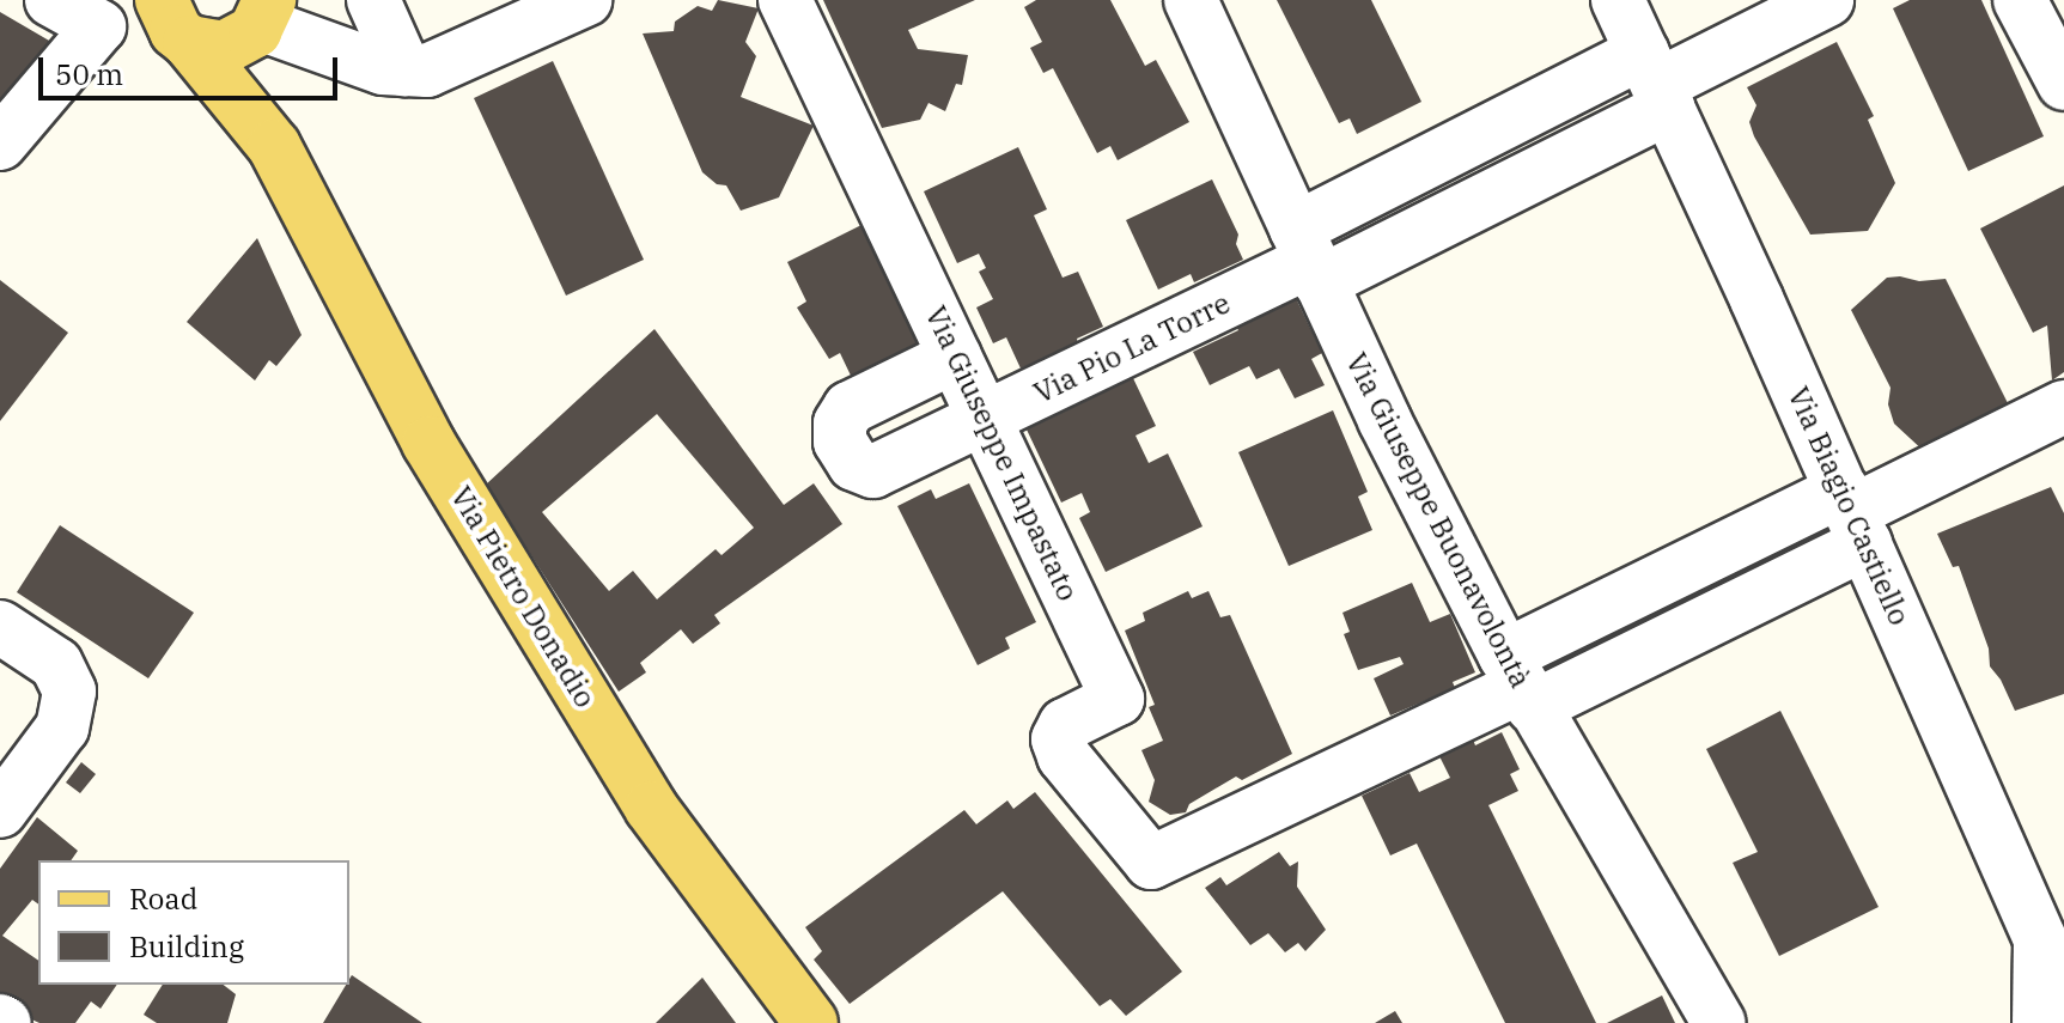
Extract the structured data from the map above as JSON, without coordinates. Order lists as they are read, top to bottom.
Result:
{
  "streets": {
    "main road": ["Via Pietro Donadio"],
    "street": [
      "Via Pio La Torre",
      "Via Giuseppe Impastato",
      "Via Biagio Castiello",
      "Via Giuseppe Buonavolontà"
    ]
  },
  "crossings": [
    ["Via Pio La Torre", "Via Giuseppe Impastato"],
    ["Via Pio La Torre", "Via Biagio Castiello"],
    ["Via Pio La Torre", "Via Giuseppe Buonavolontà"],
    ["Via Giuseppe Impastato", "Via Giuseppe Buonavolontà"]
  ],
  "legend": ["Road", "Building"],
  "scale_bar": "50 m"
}
